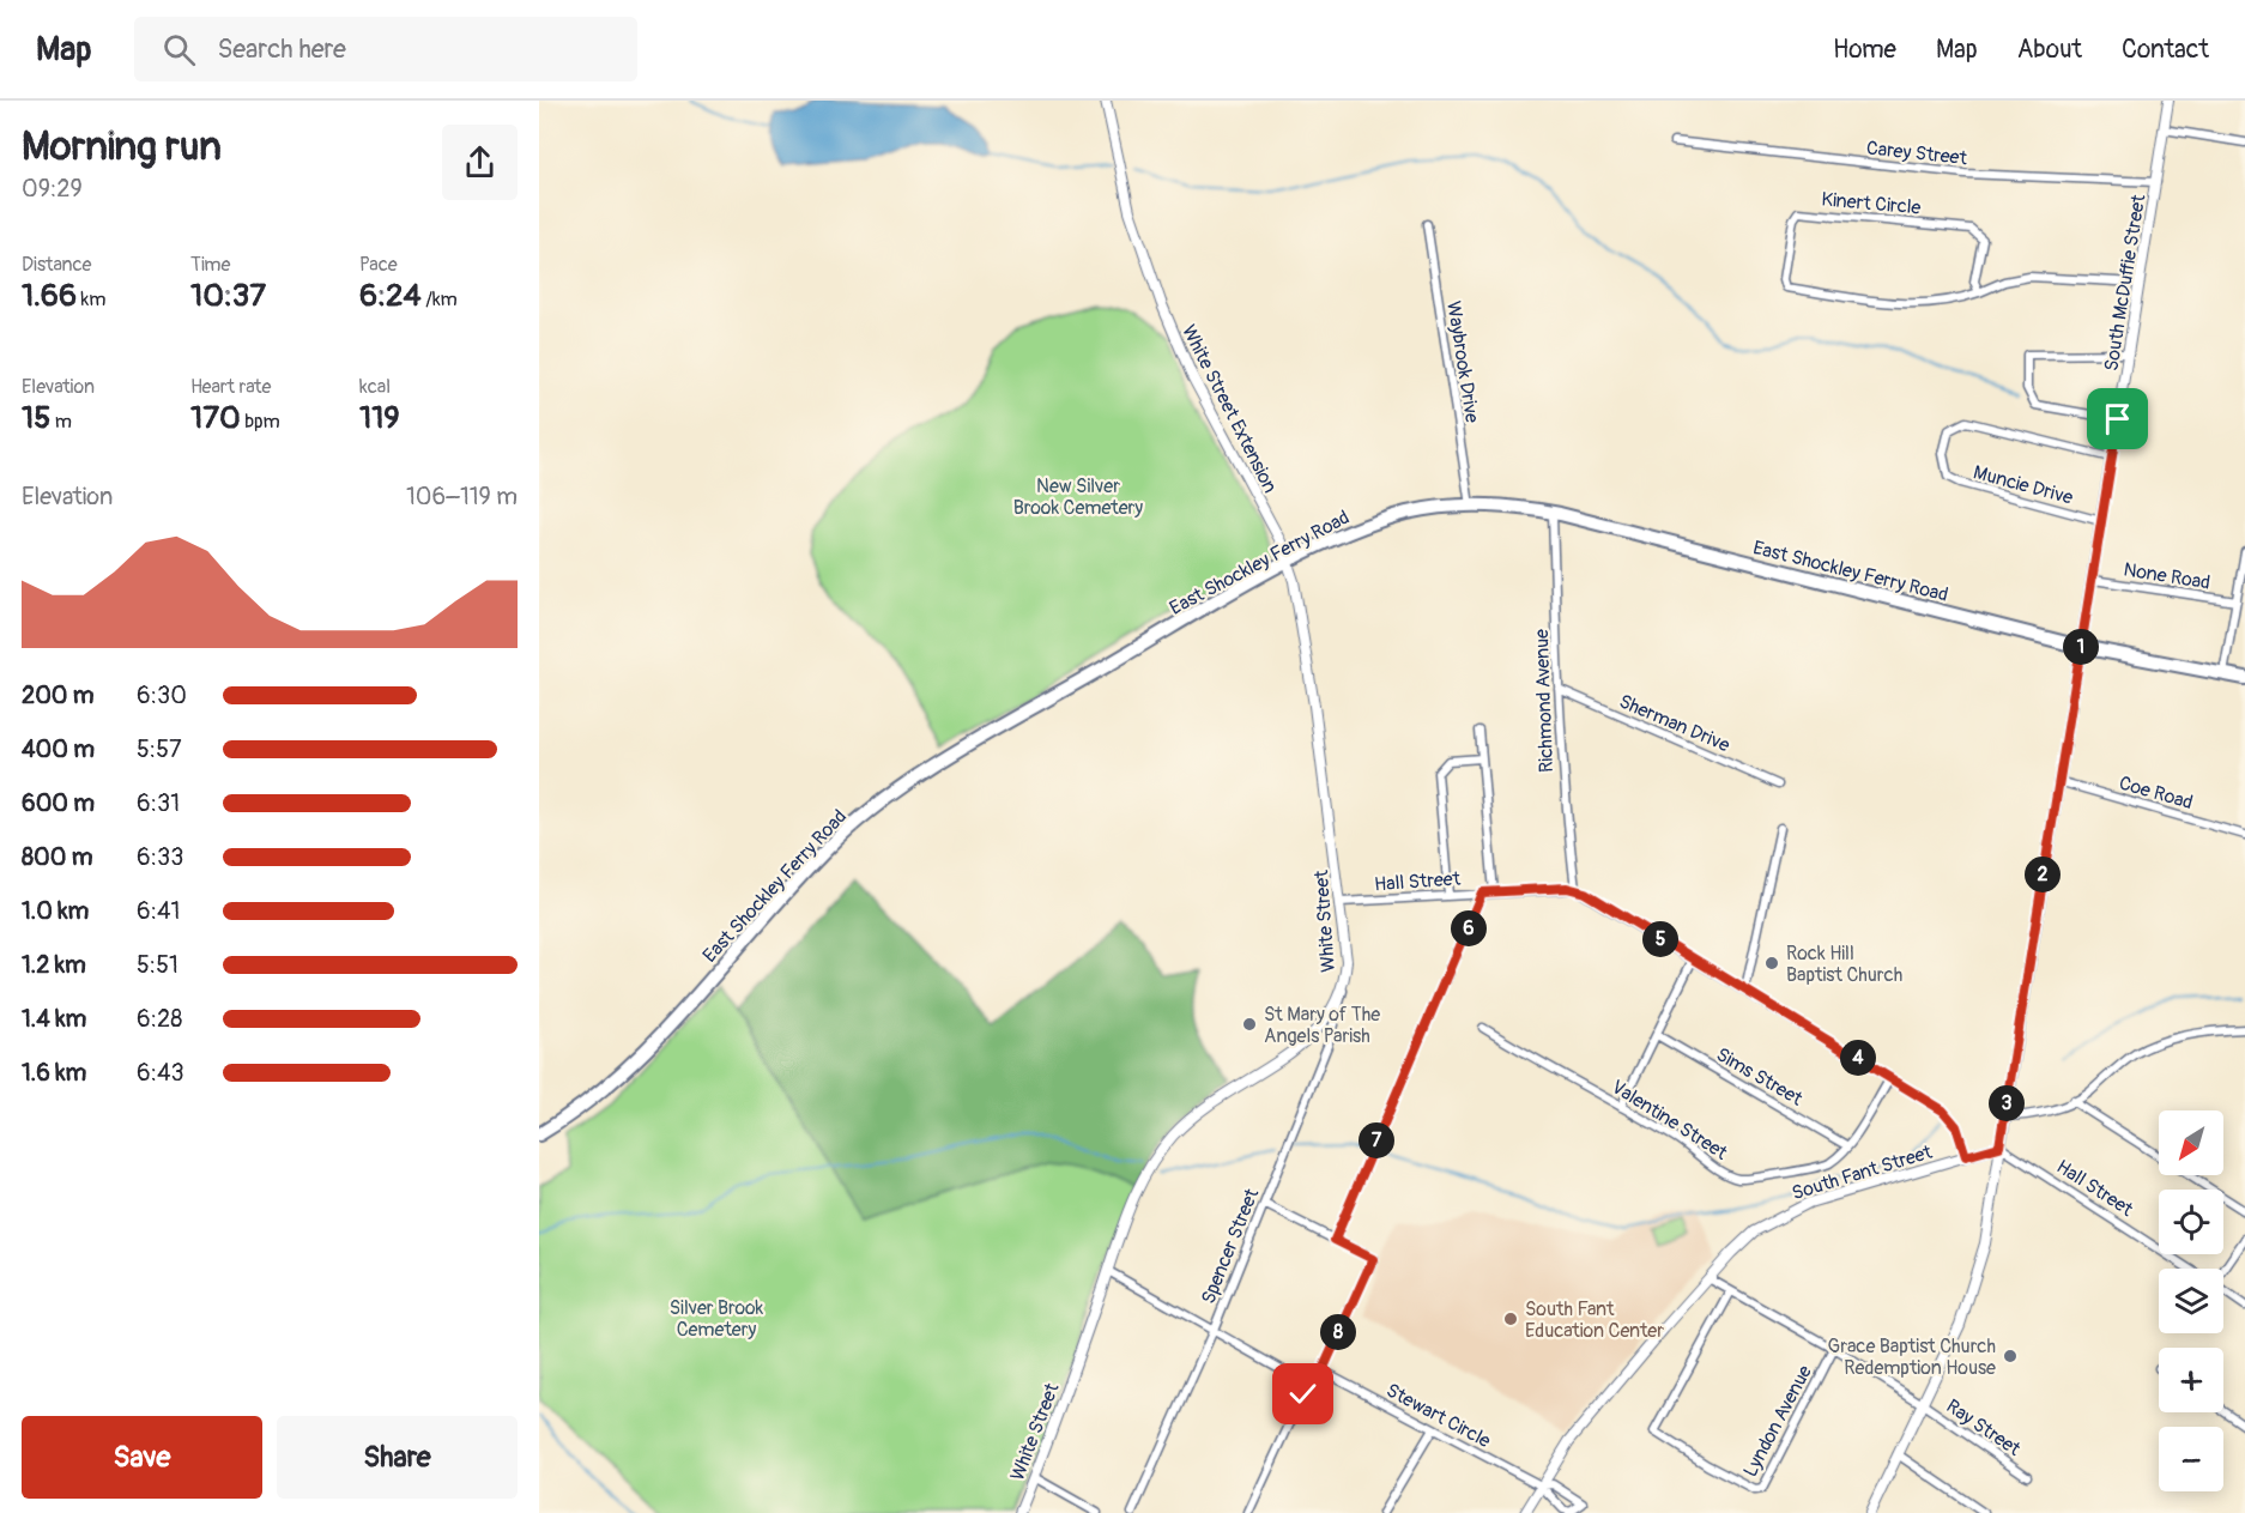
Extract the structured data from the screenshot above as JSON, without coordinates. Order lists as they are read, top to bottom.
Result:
{
  "streets": {
    "highway": ["East Shockley Ferry Road"],
    "street": [
      "Carey Street",
      "Kinert Circle",
      "South McDuffie Street",
      "Waybrook Drive",
      "White Street Extension",
      "Muncie Drive",
      "None Road",
      "Richmond Avenue",
      "Sherman Drive",
      "Coe Road",
      "Hall Street",
      "White Street",
      "Sims Street",
      "Valentine Street",
      "South Fant Street",
      "Spencer Street",
      "Stewart Circle",
      "Lyndon Avenue",
      "Ray Street"
    ]
  },
  "crossings": [
    ["Carey Street", "South McDuffie Street"],
    ["Kinert Circle", "South McDuffie Street"],
    ["South McDuffie Street", "Muncie Drive"],
    ["South McDuffie Street", "East Shockley Ferry Road"],
    ["South McDuffie Street", "None Road"],
    ["South McDuffie Street", "Coe Road"],
    ["South McDuffie Street", "Hall Street"],
    ["South McDuffie Street", "South Fant Street"],
    ["South McDuffie Street", "Ray Street"],
    ["Waybrook Drive", "East Shockley Ferry Road"],
    ["White Street Extension", "East Shockley Ferry Road"],
    ["White Street Extension", "White Street"],
    ["East Shockley Ferry Road", "Richmond Avenue"],
    ["East Shockley Ferry Road", "White Street"],
    ["Richmond Avenue", "Sherman Drive"],
    ["Richmond Avenue", "Hall Street"],
    ["Hall Street", "White Street"],
    ["Hall Street", "South Fant Street"],
    ["White Street", "Spencer Street"],
    ["Sims Street", "Valentine Street"],
    ["South Fant Street", "Stewart Circle"],
    ["South Fant Street", "Ray Street"],
    ["Lyndon Avenue", "Ray Street"]
  ],
  "parks": ["New Silver Brook Cemetery", "Silver Brook Cemetery"],
  "places": [
    "Rock Hill Baptist Church",
    "St Mary of The Angels Parish",
    "South Fant Education Center",
    "Grace Baptist Church Redemption House"
  ],
  "north": "bottom left",
  "page": {
    "header": "Map",
    "search": "Search here",
    "nav": [
      "Home",
      "Map",
      "About",
      "Contact"
    ],
    "heading": ["Morning run", "09:29"],
    "stats": [
      ["Distance", "1.66 km"],
      ["Time", "10:37"],
      ["Pace", "6:24 /km"],
      ["Elevation", "15 m"],
      ["Heart rate", "170 bpm"],
      ["kcal", "119"]
    ],
    "chart": ["Elevation", "106–119 m"],
    "pins": [
      "1",
      "2",
      "6",
      "5",
      "4",
      "3",
      "7",
      "8"
    ],
    "list": [
      {
        "name": "200 m",
        "note": "6:30"
      },
      {
        "name": "400 m",
        "note": "5:57"
      },
      {
        "name": "600 m",
        "note": "6:31"
      },
      {
        "name": "800 m",
        "note": "6:33"
      },
      {
        "name": "1.0 km",
        "note": "6:41"
      },
      {
        "name": "1.2 km",
        "note": "5:51"
      },
      {
        "name": "1.4 km",
        "note": "6:28"
      },
      {
        "name": "1.6 km",
        "note": "6:43"
      }
    ],
    "map_buttons": ["+", "−"],
    "buttons": ["Save", "Share"]
  }
}
